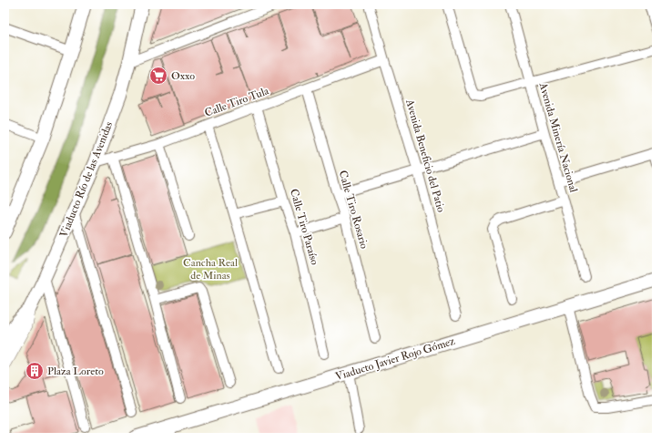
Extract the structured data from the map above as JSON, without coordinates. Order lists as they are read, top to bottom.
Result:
{
  "streets": {
    "main road": ["Viaducto Río de las Avenidas", "Viaducto Javier Rojo Gómez"],
    "street": [
      "Calle Tiro Tula",
      "Avenida Minería Nacional",
      "Avenida Beneficio del Patio",
      "Calle Tiro Rosario",
      "Calle Tiro Paraíso"
    ]
  },
  "crossings": [
    ["Calle Tiro Tula", "Avenida Beneficio del Patio"],
    ["Calle Tiro Tula", "Viaducto Río de las Avenidas"],
    ["Calle Tiro Tula", "Calle Tiro Rosario"],
    ["Calle Tiro Tula", "Calle Tiro Paraíso"]
  ],
  "parks": ["Cancha Real de Minas"],
  "places": {
    "supermarket": ["Oxxo"],
    "building": ["Plaza Loreto"]
  }
}
